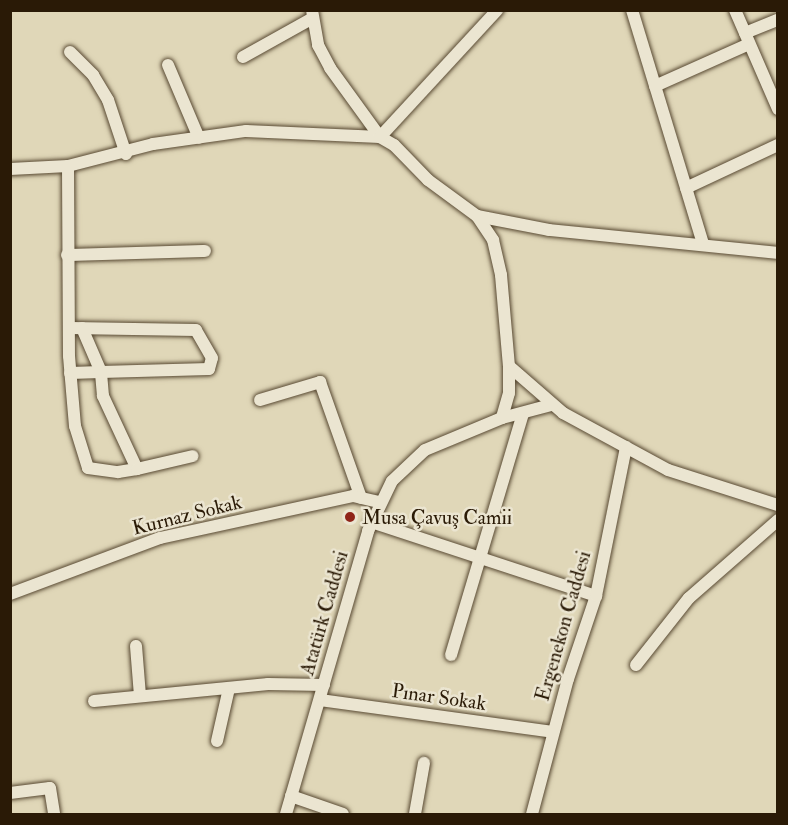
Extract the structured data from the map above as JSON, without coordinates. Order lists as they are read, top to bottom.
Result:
{
  "streets": {
    "street": [
      "Kurnaz Sokak",
      "Atatürk Caddesi",
      "Ergenekon Caddesi",
      "Pınar Sokak"
    ]
  },
  "crossings": [
    ["Kurnaz Sokak", "Atatürk Caddesi"],
    ["Atatürk Caddesi", "Pınar Sokak"],
    ["Ergenekon Caddesi", "Pınar Sokak"]
  ],
  "places": ["Musa Çavuş Camii"]
}
